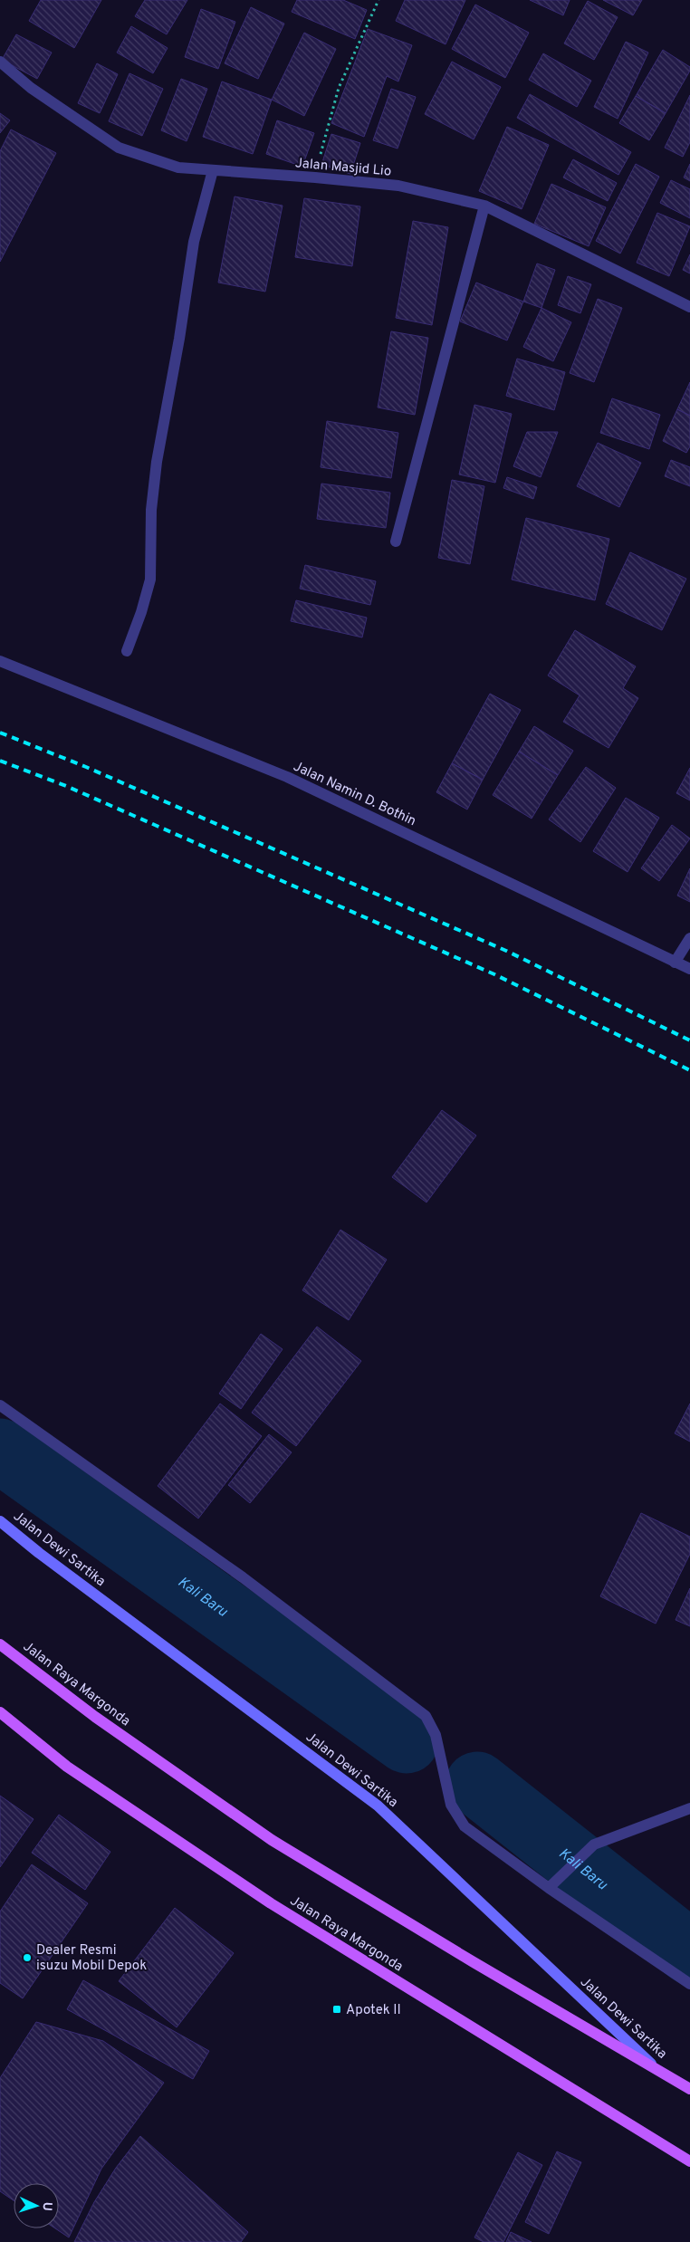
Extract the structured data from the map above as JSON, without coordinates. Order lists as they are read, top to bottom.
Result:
{
  "streets": {
    "main road": ["Jalan Dewi Sartika", "Jalan Raya Margonda"],
    "street": ["Jalan Masjid Lio", "Jalan Namin D. Bothin"]
  },
  "crossings": [
    ["Jalan Dewi Sartika", "Jalan Raya Margonda"]
  ],
  "water": ["Kali Baru"],
  "places": {
    "other": ["Dealer Resmi isuzu Mobil Depok"],
    "transit": ["Apotek II"]
  },
  "north": "right"
}
